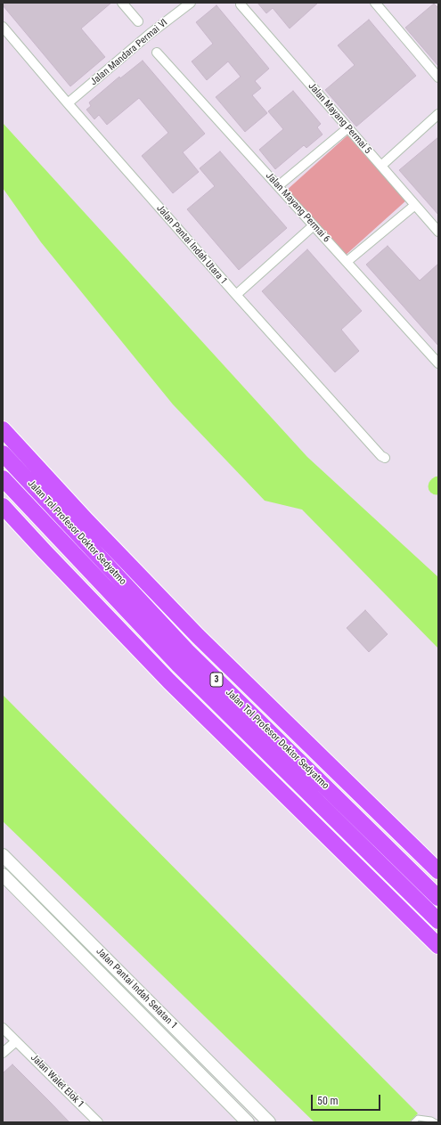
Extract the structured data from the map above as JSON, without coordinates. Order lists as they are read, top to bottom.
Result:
{
  "streets": {
    "highway": ["Jalan Tol Profesor Doktor Sedyatmo", "3"],
    "street": [
      "Jalan Mandara Permai VI",
      "Jalan Mayang Permai 5",
      "Jalan Mayang Permai 6",
      "Jalan Pantai Indah Utara 1",
      "Jalan Pantai Indah Selatan 1",
      "Jalan Walet Elok 1"
    ]
  },
  "crossings": [
    ["Jalan Mandara Permai VI", "Jalan Pantai Indah Utara 1"]
  ],
  "scale_bar": "50 m"
}
